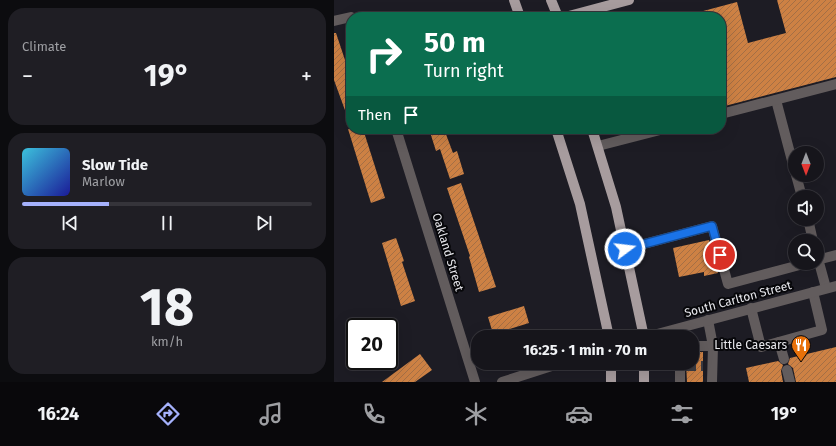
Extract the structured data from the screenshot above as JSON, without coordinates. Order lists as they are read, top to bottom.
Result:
{
  "streets": {
    "street": ["Oakland Street", "South Carlton Street"]
  },
  "places": {
    "restaurant": ["Little Caesars"]
  },
  "north": "bottom",
  "page": {
    "tile": [
      "Climate",
      ["18", "km/h"]
    ],
    "turn": ["50 m", "Turn right"],
    "heat": ["−", "19°", "+"],
    "then": "Then",
    "song": ["Slow Tide", "Marlow"],
    "limit": "20",
    "trip": "16:25 · 1 min · 70 m",
    "tabs": ["16:24", "19°"]
  }
}
